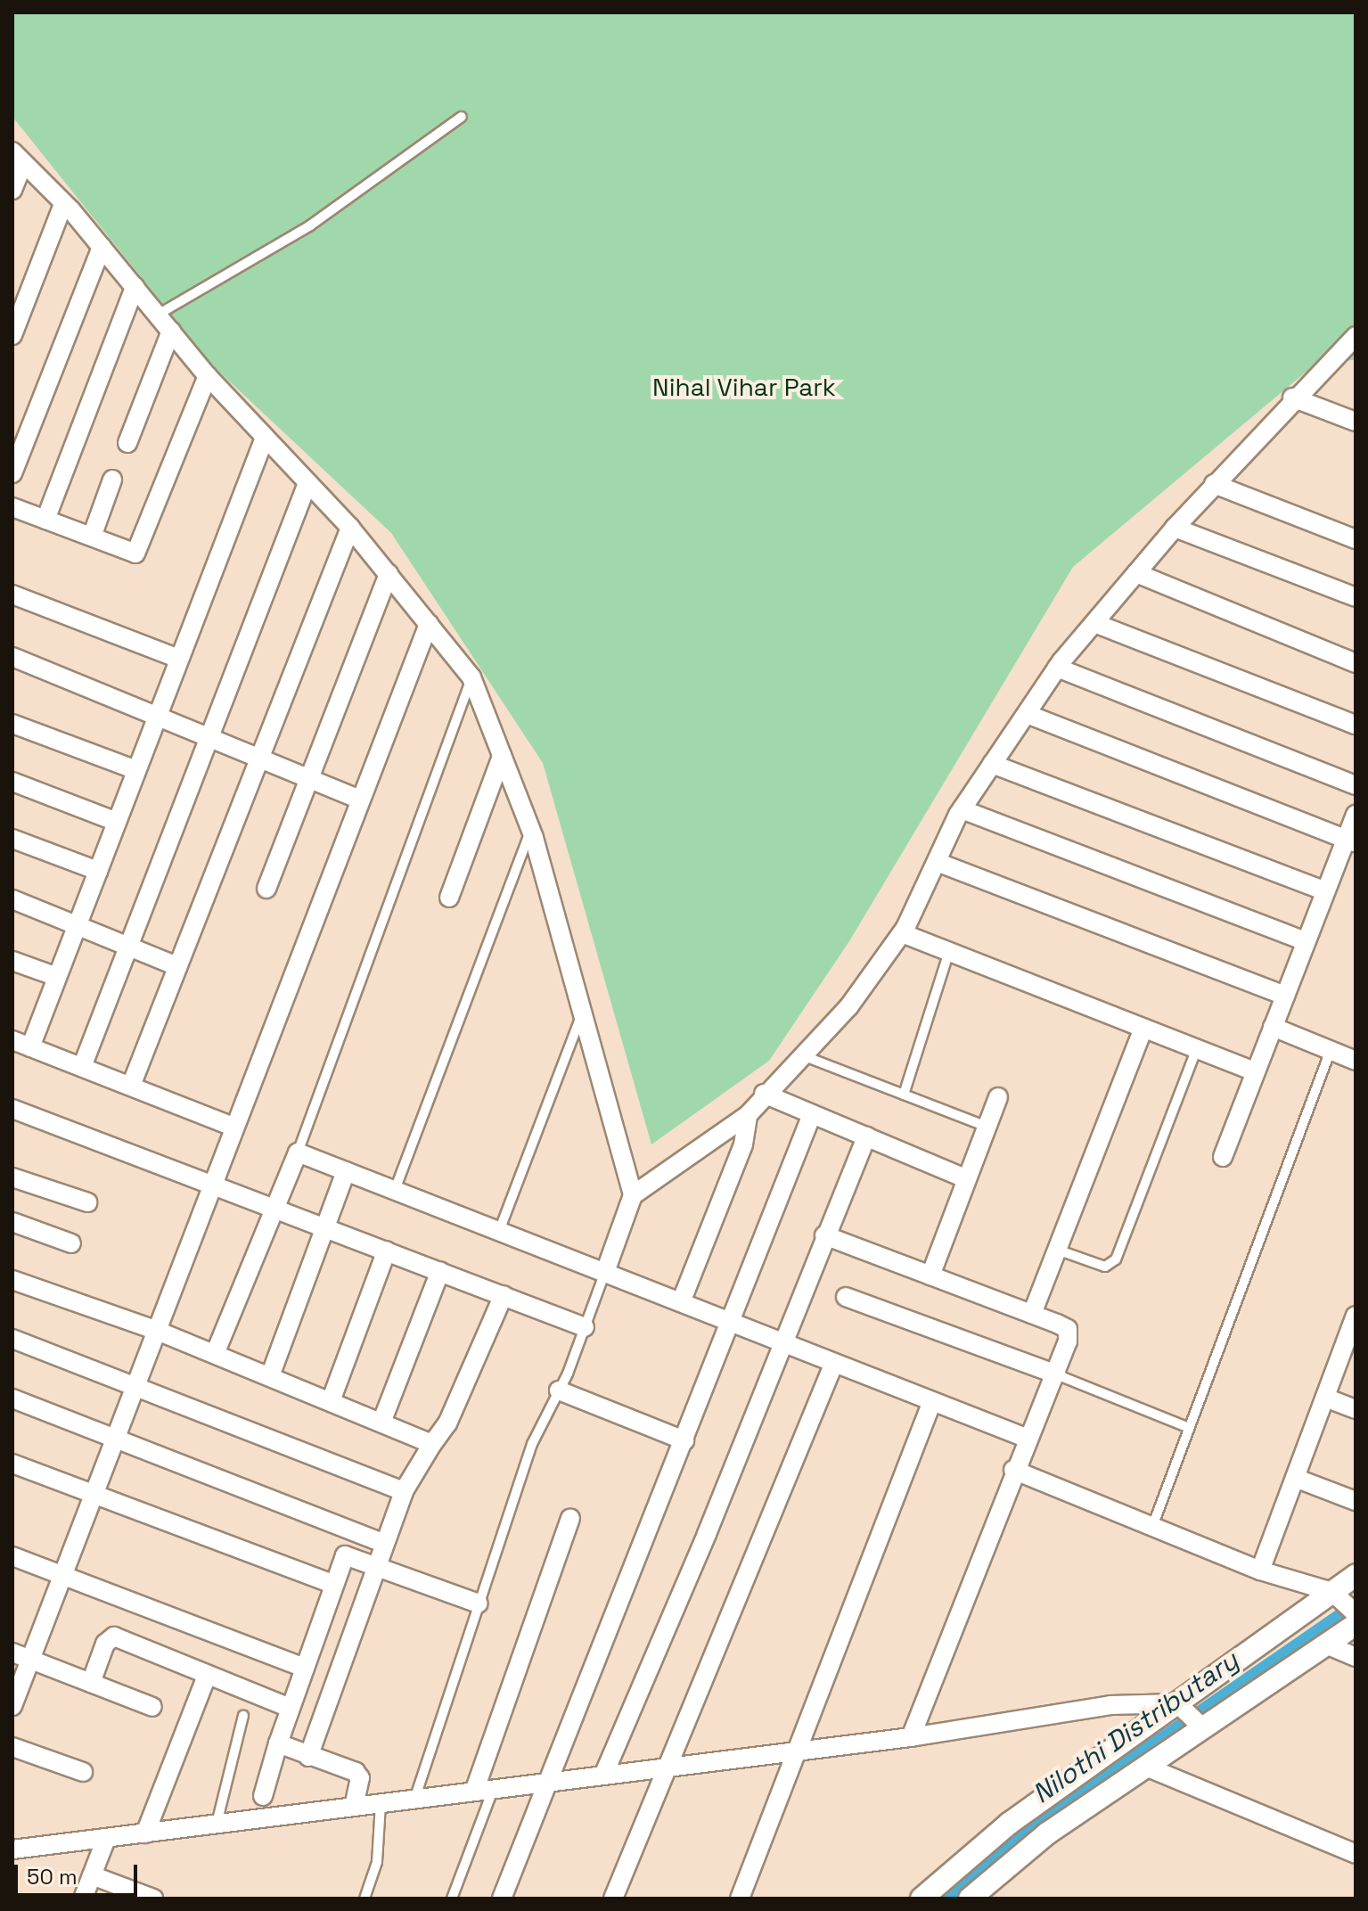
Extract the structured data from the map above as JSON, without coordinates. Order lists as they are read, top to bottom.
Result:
{
  "water": ["Nilothi Distributary"],
  "parks": ["Nihal Vihar Park"],
  "scale_bar": "50 m"
}
